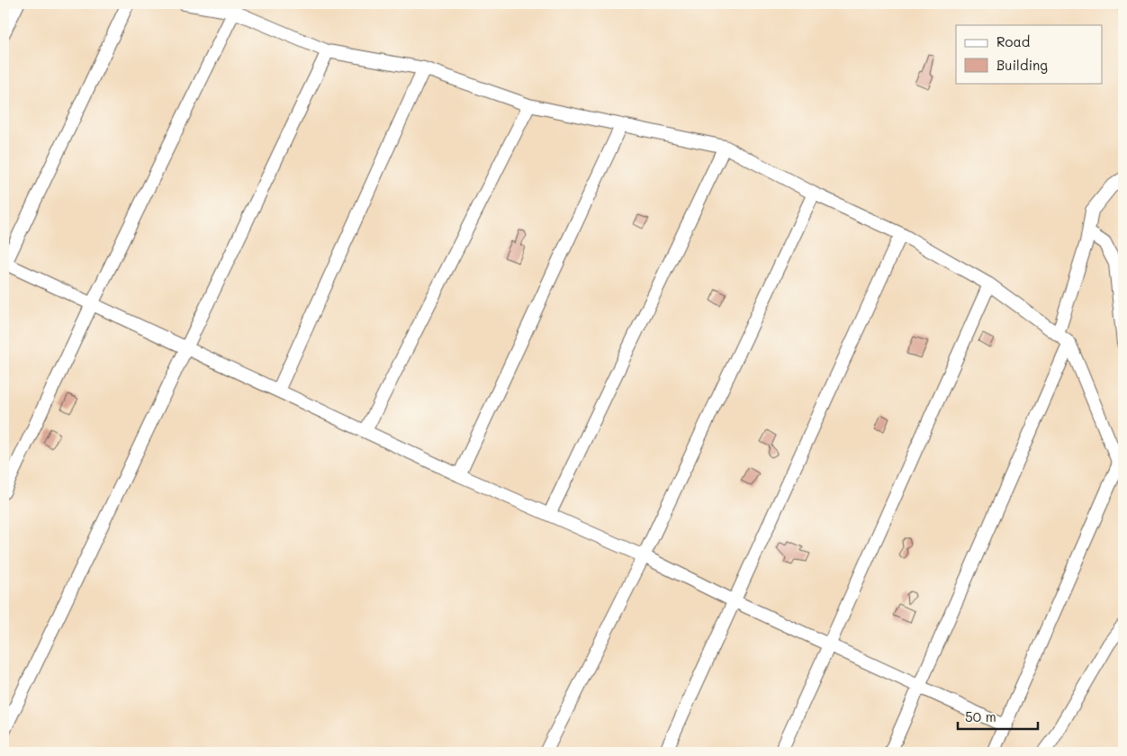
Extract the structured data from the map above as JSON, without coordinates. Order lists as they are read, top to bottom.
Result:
{
  "legend": ["Road", "Building"],
  "scale_bar": "50 m"
}
